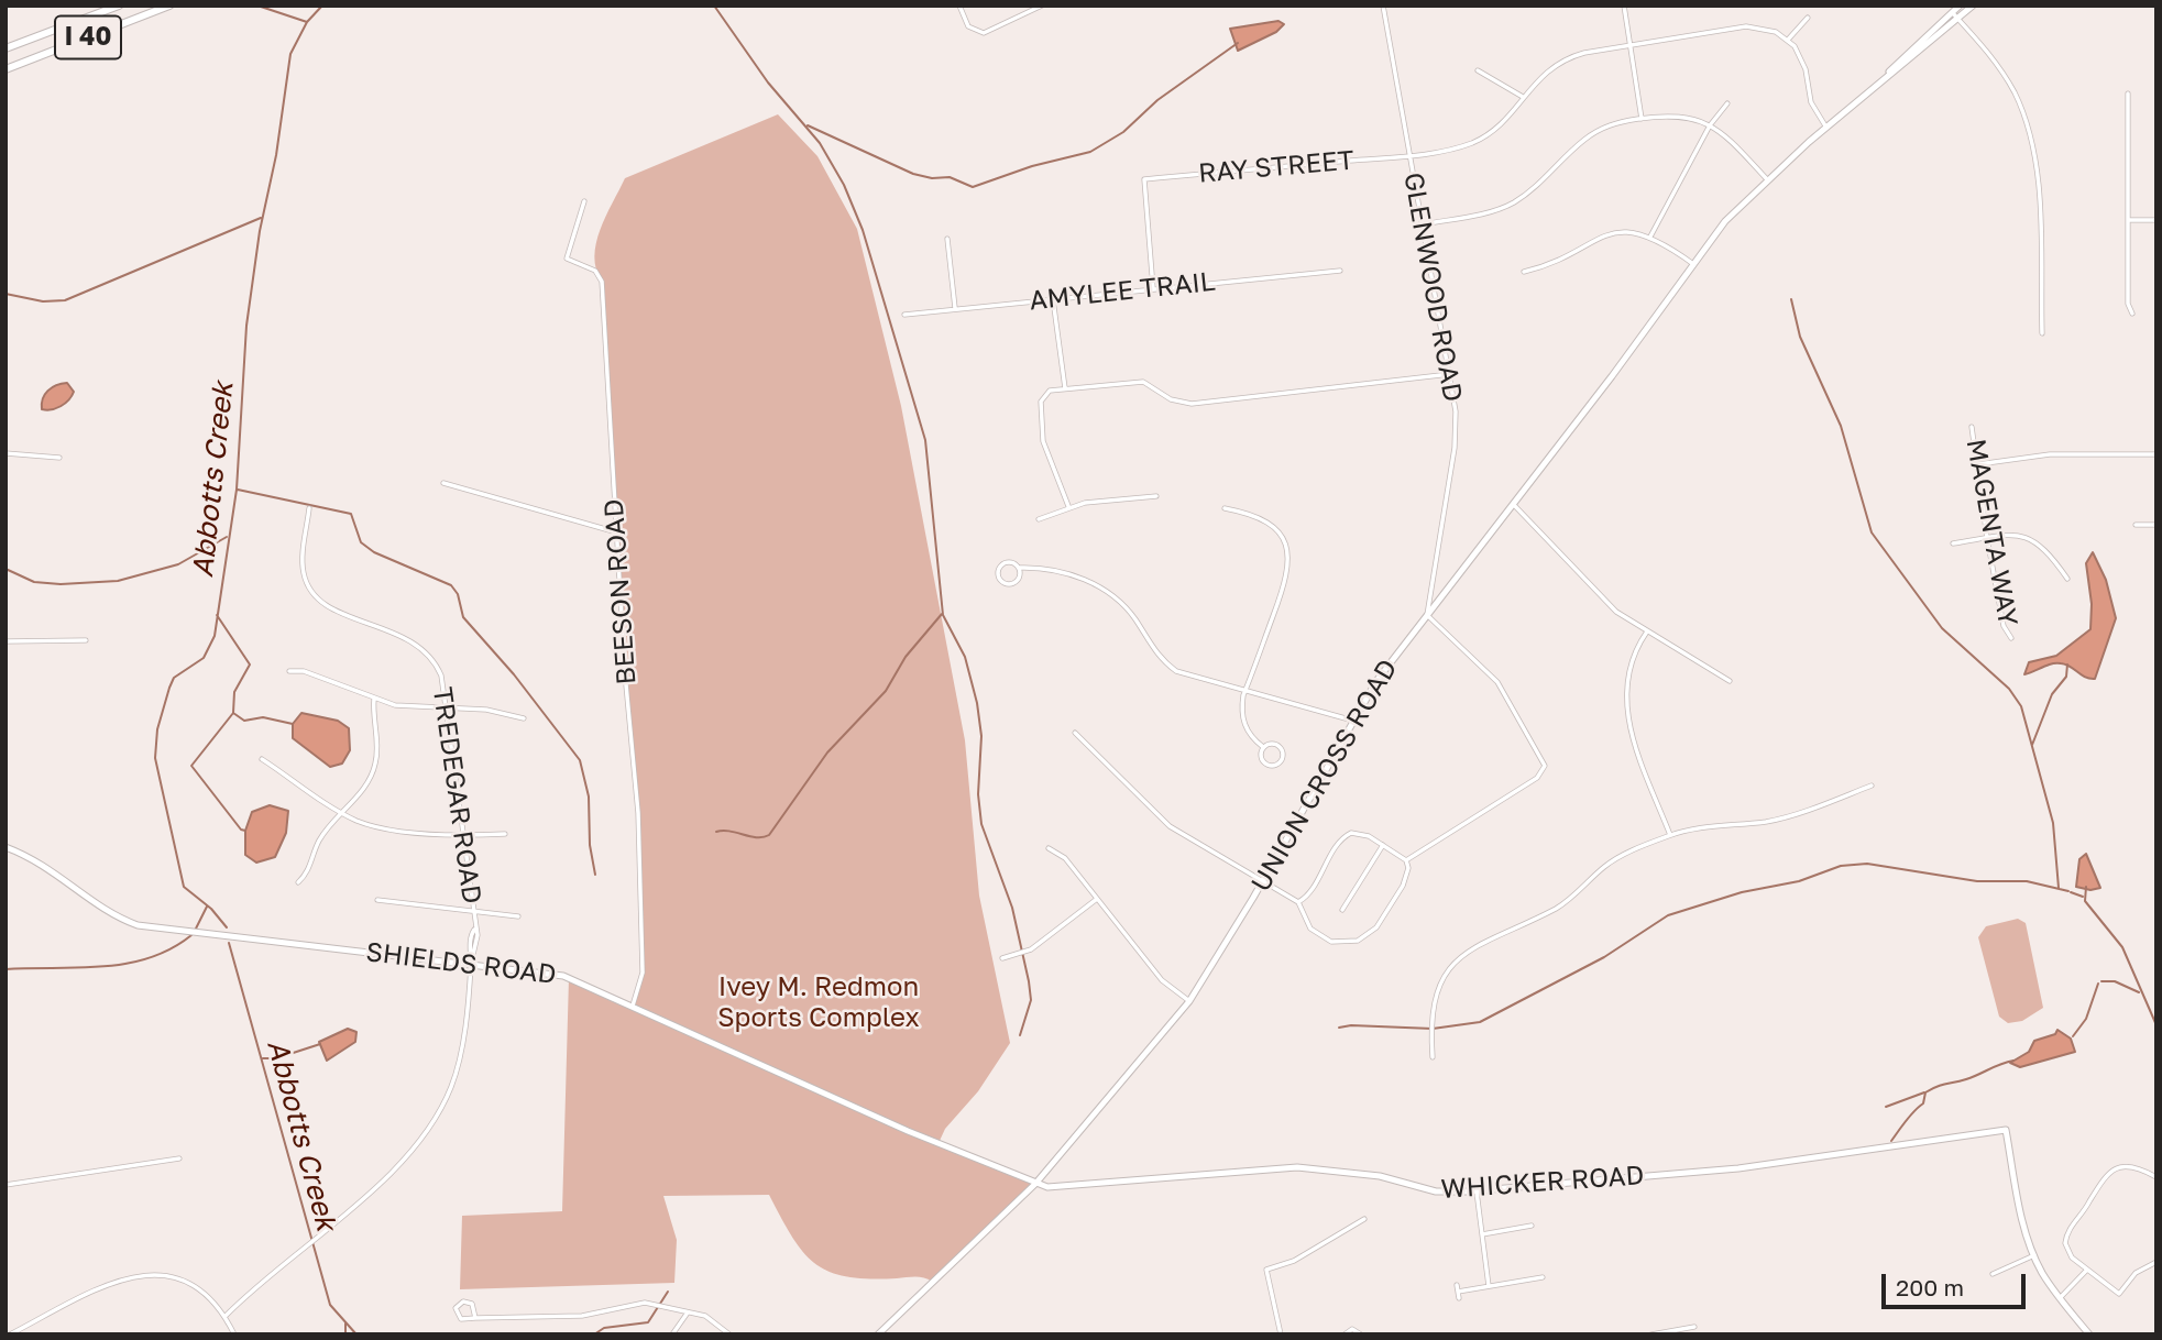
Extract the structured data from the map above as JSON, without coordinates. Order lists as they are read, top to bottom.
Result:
{
  "streets": {
    "highway": ["I 40"],
    "street": [
      "RAY STREET",
      "GLENWOOD ROAD",
      "AMYLEE TRAIL",
      "MAGENTA WAY",
      "BEESON ROAD",
      "UNION CROSS ROAD",
      "TREDEGAR ROAD",
      "SHIELDS ROAD",
      "WHICKER ROAD"
    ]
  },
  "crossings": [
    ["RAY STREET", "GLENWOOD ROAD"],
    ["RAY STREET", "AMYLEE TRAIL"],
    ["GLENWOOD ROAD", "UNION CROSS ROAD"],
    ["BEESON ROAD", "SHIELDS ROAD"],
    ["UNION CROSS ROAD", "SHIELDS ROAD"],
    ["UNION CROSS ROAD", "WHICKER ROAD"],
    ["TREDEGAR ROAD", "SHIELDS ROAD"],
    ["SHIELDS ROAD", "WHICKER ROAD"]
  ],
  "water": ["Abbotts Creek"],
  "parks": ["Ivey M. Redmon Sports Complex"],
  "scale_bar": "200 m"
}
